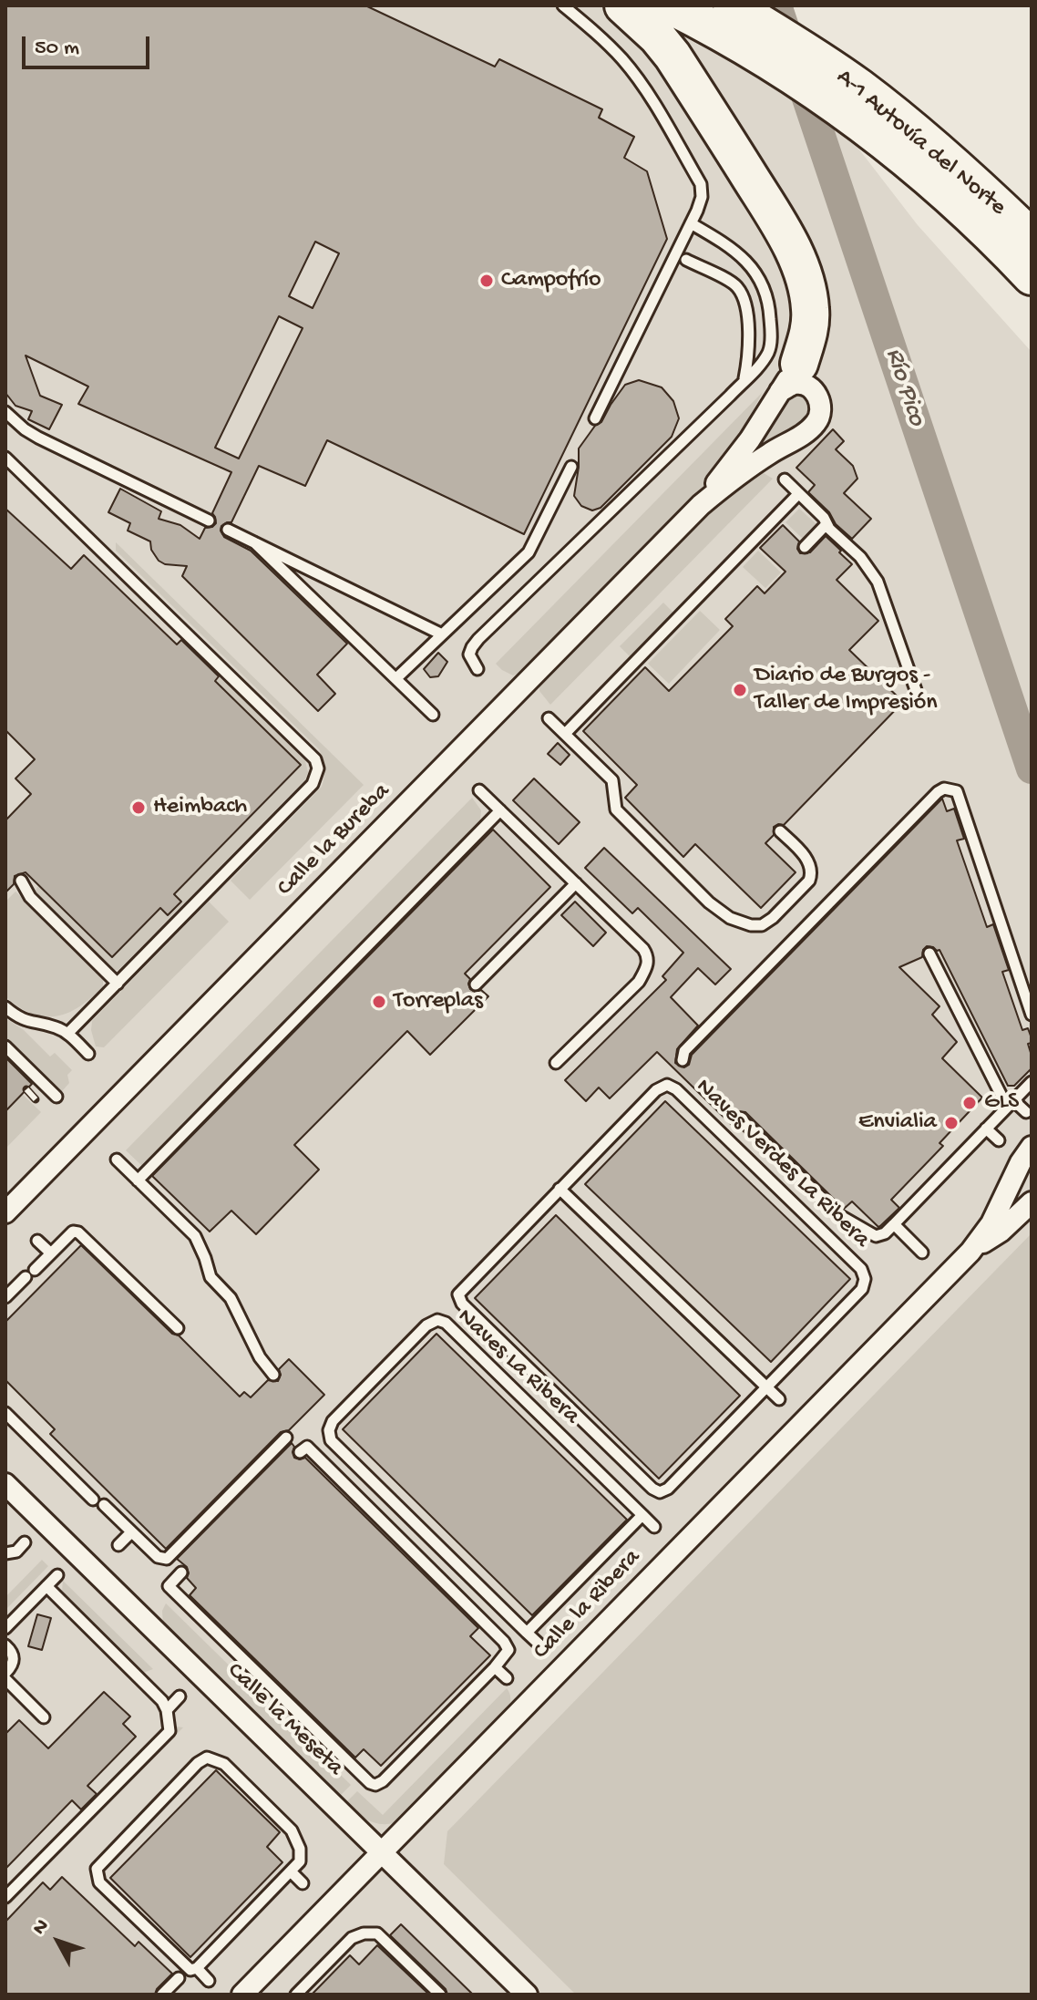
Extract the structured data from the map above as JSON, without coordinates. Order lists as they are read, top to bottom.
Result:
{
  "streets": {
    "highway": ["A-1 Autovía del Norte"],
    "street": ["Calle la Bureba", "Calle la Ribera", "Calle la Meseta"],
    "lane": ["Naves Verdes La Ribera", "Naves La Ribera"]
  },
  "crossings": [
    ["Calle la Ribera", "Calle la Meseta"]
  ],
  "water": ["Río Pico"],
  "places": [
    "Campofrío",
    "Diario de Burgos - Taller de Impresión",
    "Heimbach",
    "Torreplas",
    "GLS",
    "Envialia"
  ],
  "scale_bar": "50 m",
  "north": "top left"
}
